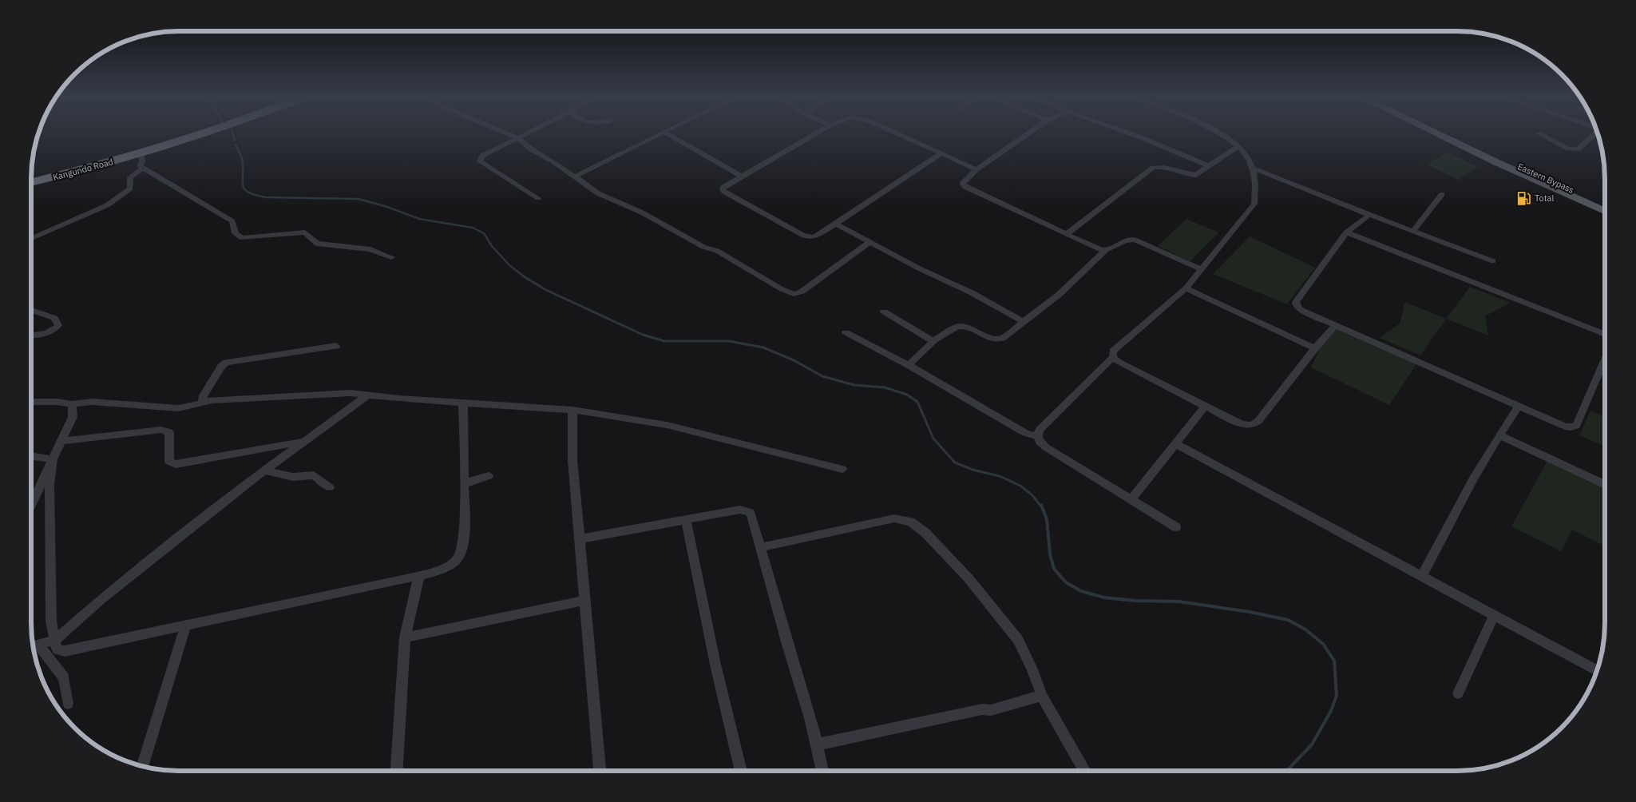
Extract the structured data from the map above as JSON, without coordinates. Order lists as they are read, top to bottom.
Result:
{
  "streets": {
    "highway": ["Kangundo Road"],
    "main road": ["Eastern Bypass"]
  },
  "places": {
    "fuel station": ["Total"]
  }
}
